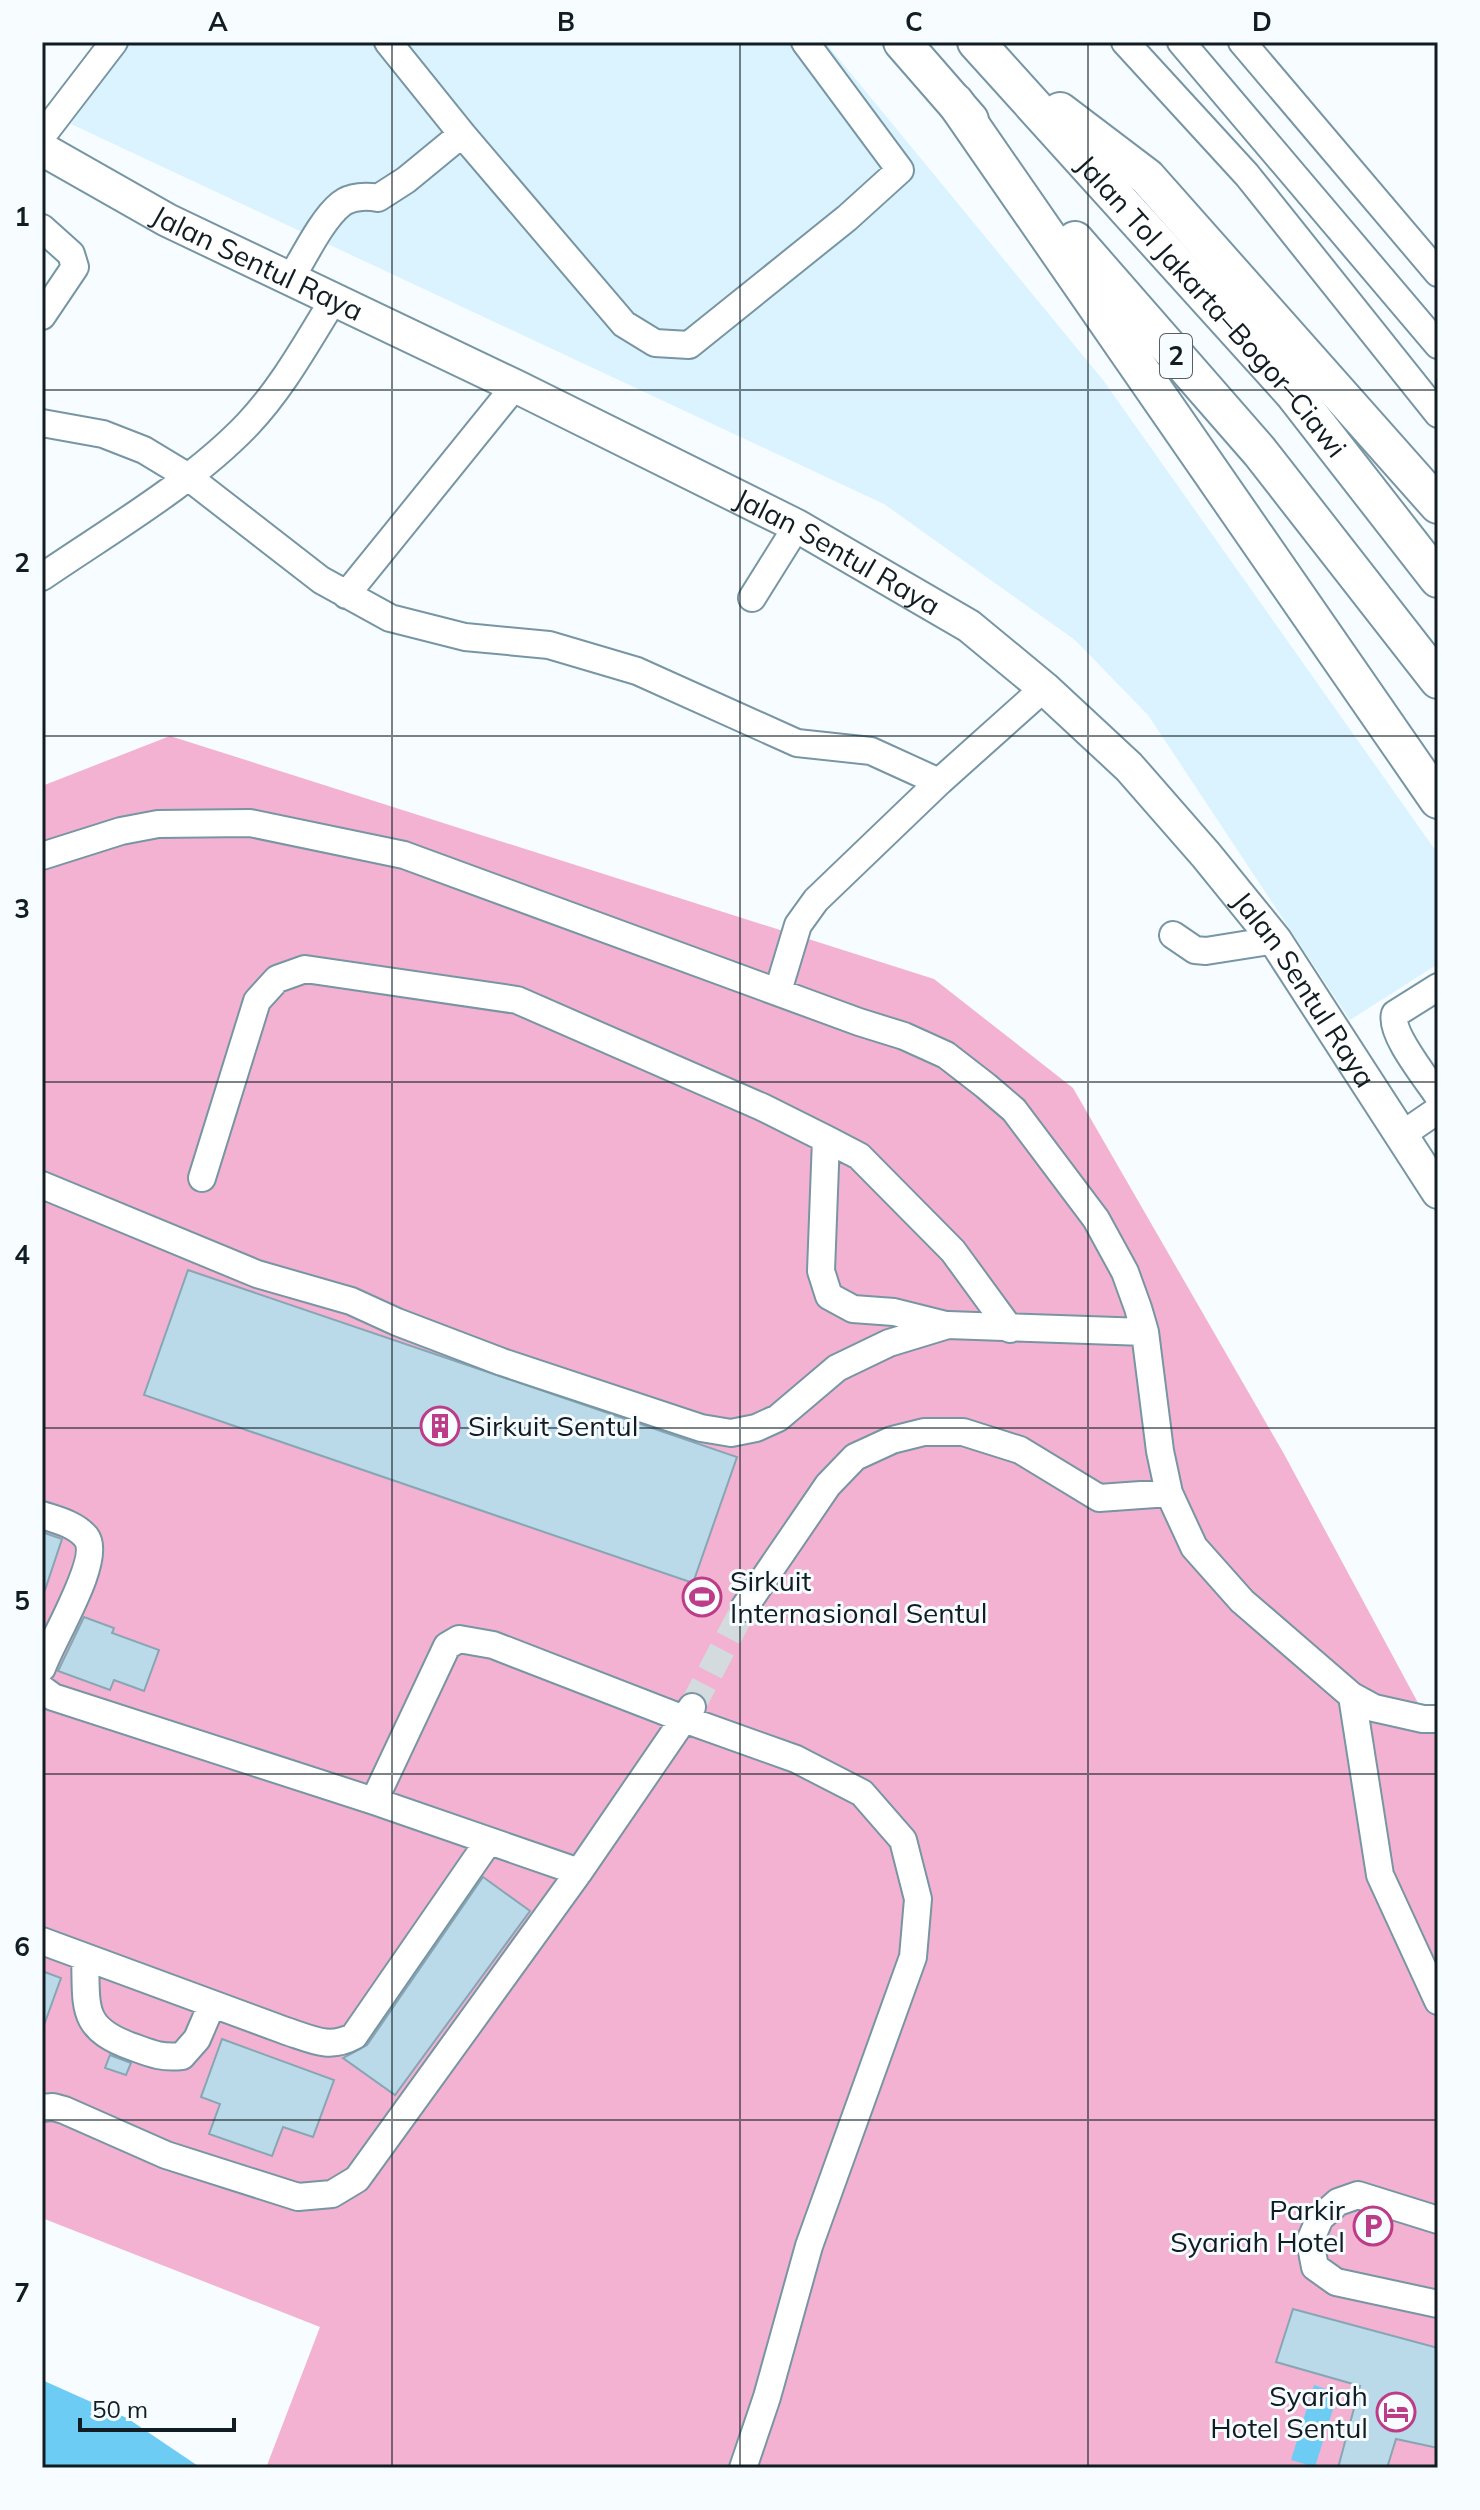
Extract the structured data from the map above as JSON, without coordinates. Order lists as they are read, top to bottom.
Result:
{
  "streets": {
    "highway": ["Jalan Tol Jakarta–Bogor–Ciawi", "2"],
    "main road": ["Jalan Sentul Raya"]
  },
  "places": {
    "building": ["Sirkuit Sentul"],
    "sports": ["Sirkuit Internasional Sentul"],
    "parking": ["Parkir Syariah Hotel"],
    "hotel": ["Syariah Hotel Sentul"]
  },
  "scale_bar": "50 m",
  "grid": {
    "columns": [
      "A",
      "B",
      "C",
      "D"
    ],
    "rows": [
      "1",
      "2",
      "3",
      "4",
      "5",
      "6",
      "7"
    ]
  }
}
